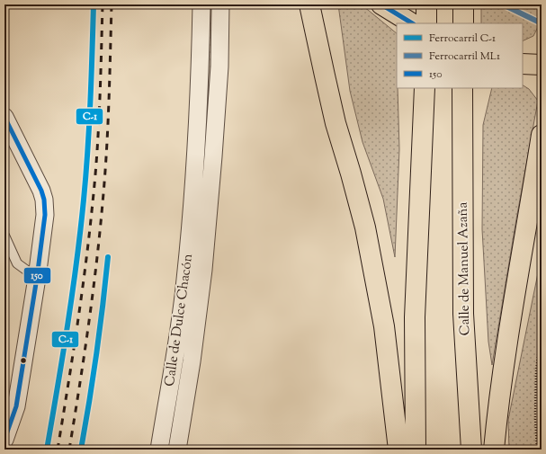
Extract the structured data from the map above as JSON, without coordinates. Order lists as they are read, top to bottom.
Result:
{
  "streets": {
    "main road": ["Calle de Manuel Azaña"],
    "street": ["Calle de Dulce Chacón"]
  },
  "lines": ["rail line C-1", "rail line ML1", "transit line 150"],
  "legend": ["Ferrocarril C-1", "Ferrocarril ML1", "150"]
}
